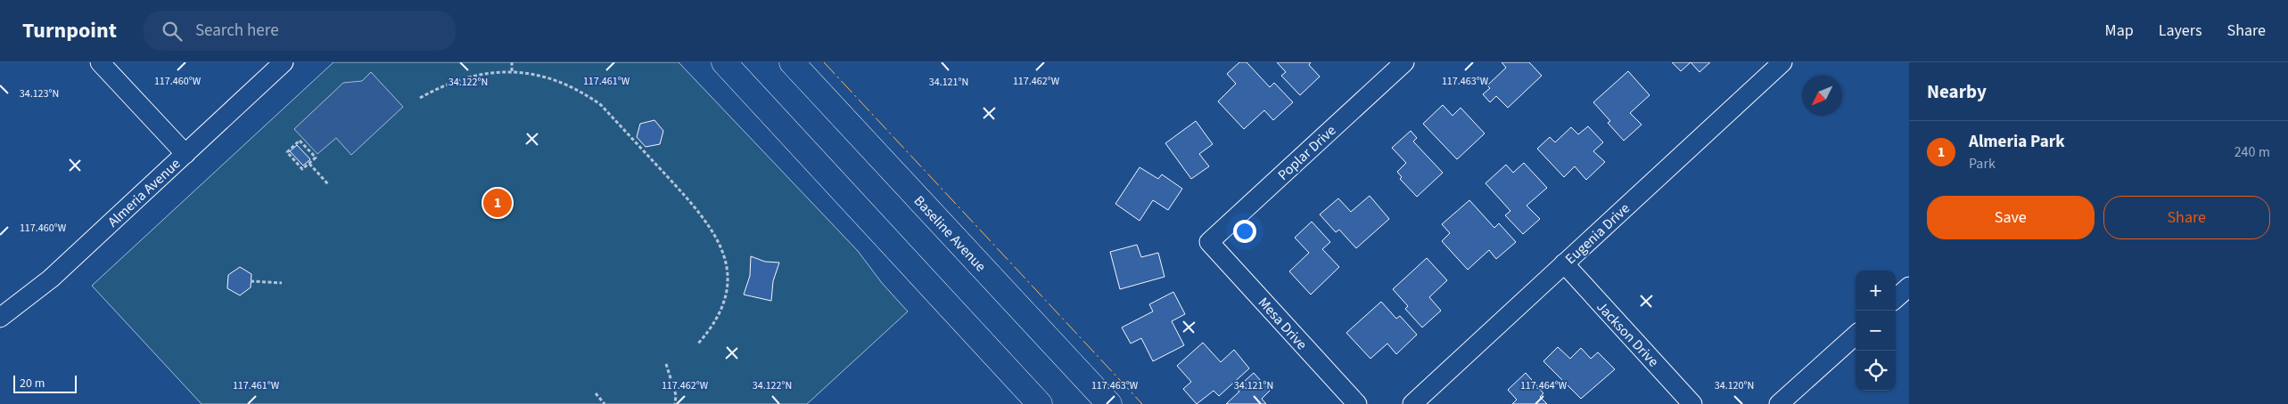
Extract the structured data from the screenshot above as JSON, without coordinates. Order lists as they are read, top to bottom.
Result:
{
  "streets": {
    "main road": ["Baseline Avenue"],
    "street": [
      "Poplar Drive",
      "Almeria Avenue",
      "Eugenia Drive",
      "Mesa Drive",
      "Jackson Drive"
    ]
  },
  "crossings": [
    ["Poplar Drive", "Mesa Drive"],
    ["Eugenia Drive", "Jackson Drive"]
  ],
  "scale_bar": "20 m",
  "north": "bottom left",
  "page": {
    "header": "Turnpoint",
    "search": "Search here",
    "nav": ["Map", "Layers", "Share"],
    "heading": "Nearby",
    "list": [
      {
        "mark": "1",
        "name": "Almeria Park",
        "note": "Park",
        "value": "240 m"
      }
    ],
    "buttons": ["Save", "Share"],
    "pins": "1",
    "map_buttons": ["+", "−"],
    "scale": "20 m"
  },
  "coordinates": [
    "117.460°W",
    "117.461°W",
    "117.462°W",
    "117.463°W",
    "34.122°N",
    "34.121°N",
    "34.123°N",
    "34.120°N",
    "117.464°W"
  ]
}
